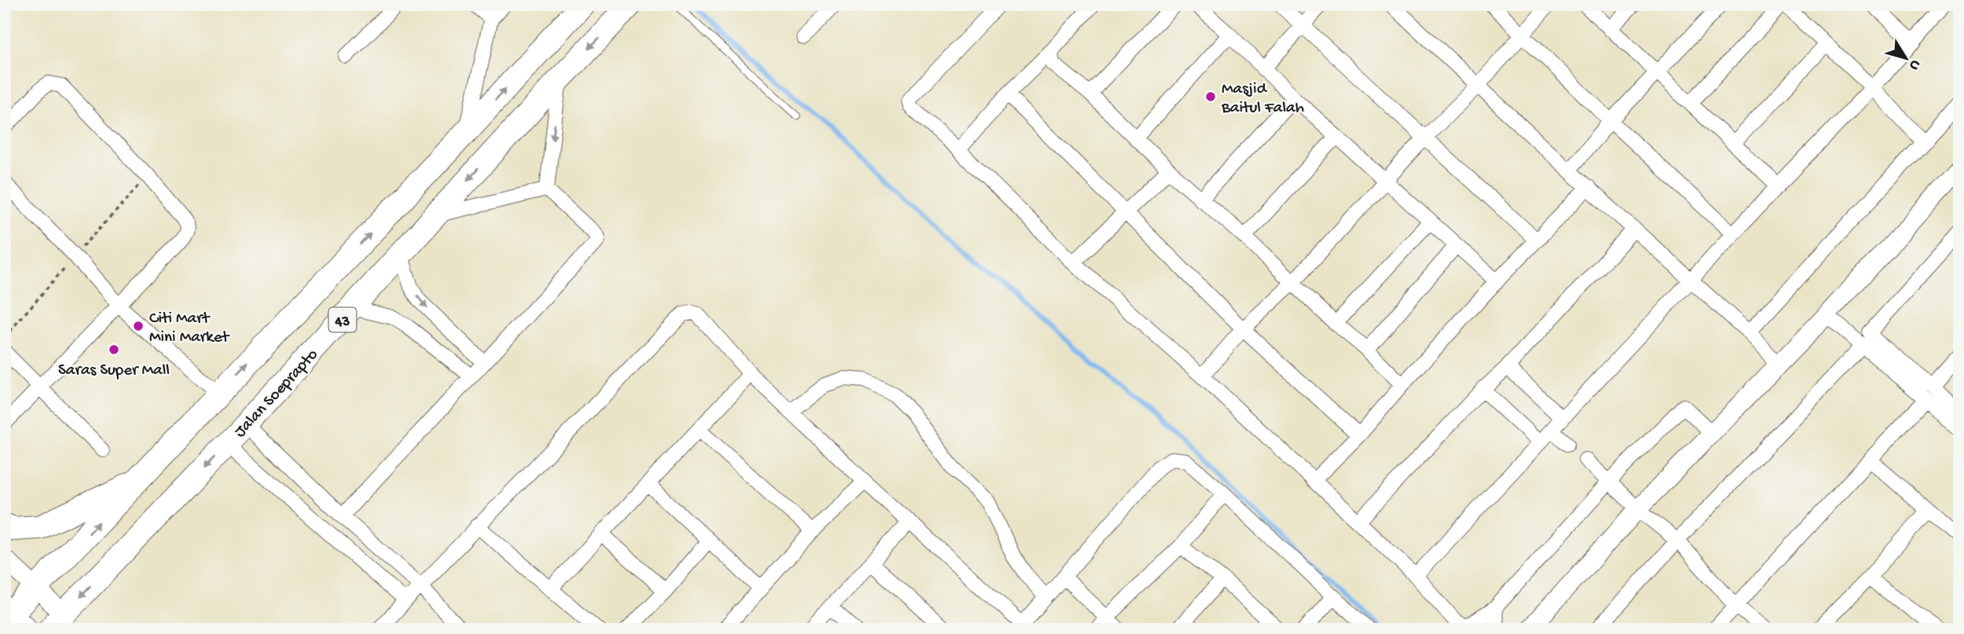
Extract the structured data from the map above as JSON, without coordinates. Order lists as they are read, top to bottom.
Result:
{
  "streets": {
    "highway": ["43", "Jalan Soeprapto"]
  },
  "places": ["Masjid Baitul Falah", "Citi Mart Mini Market", "Saras Super Mall"],
  "north": "bottom right"
}
